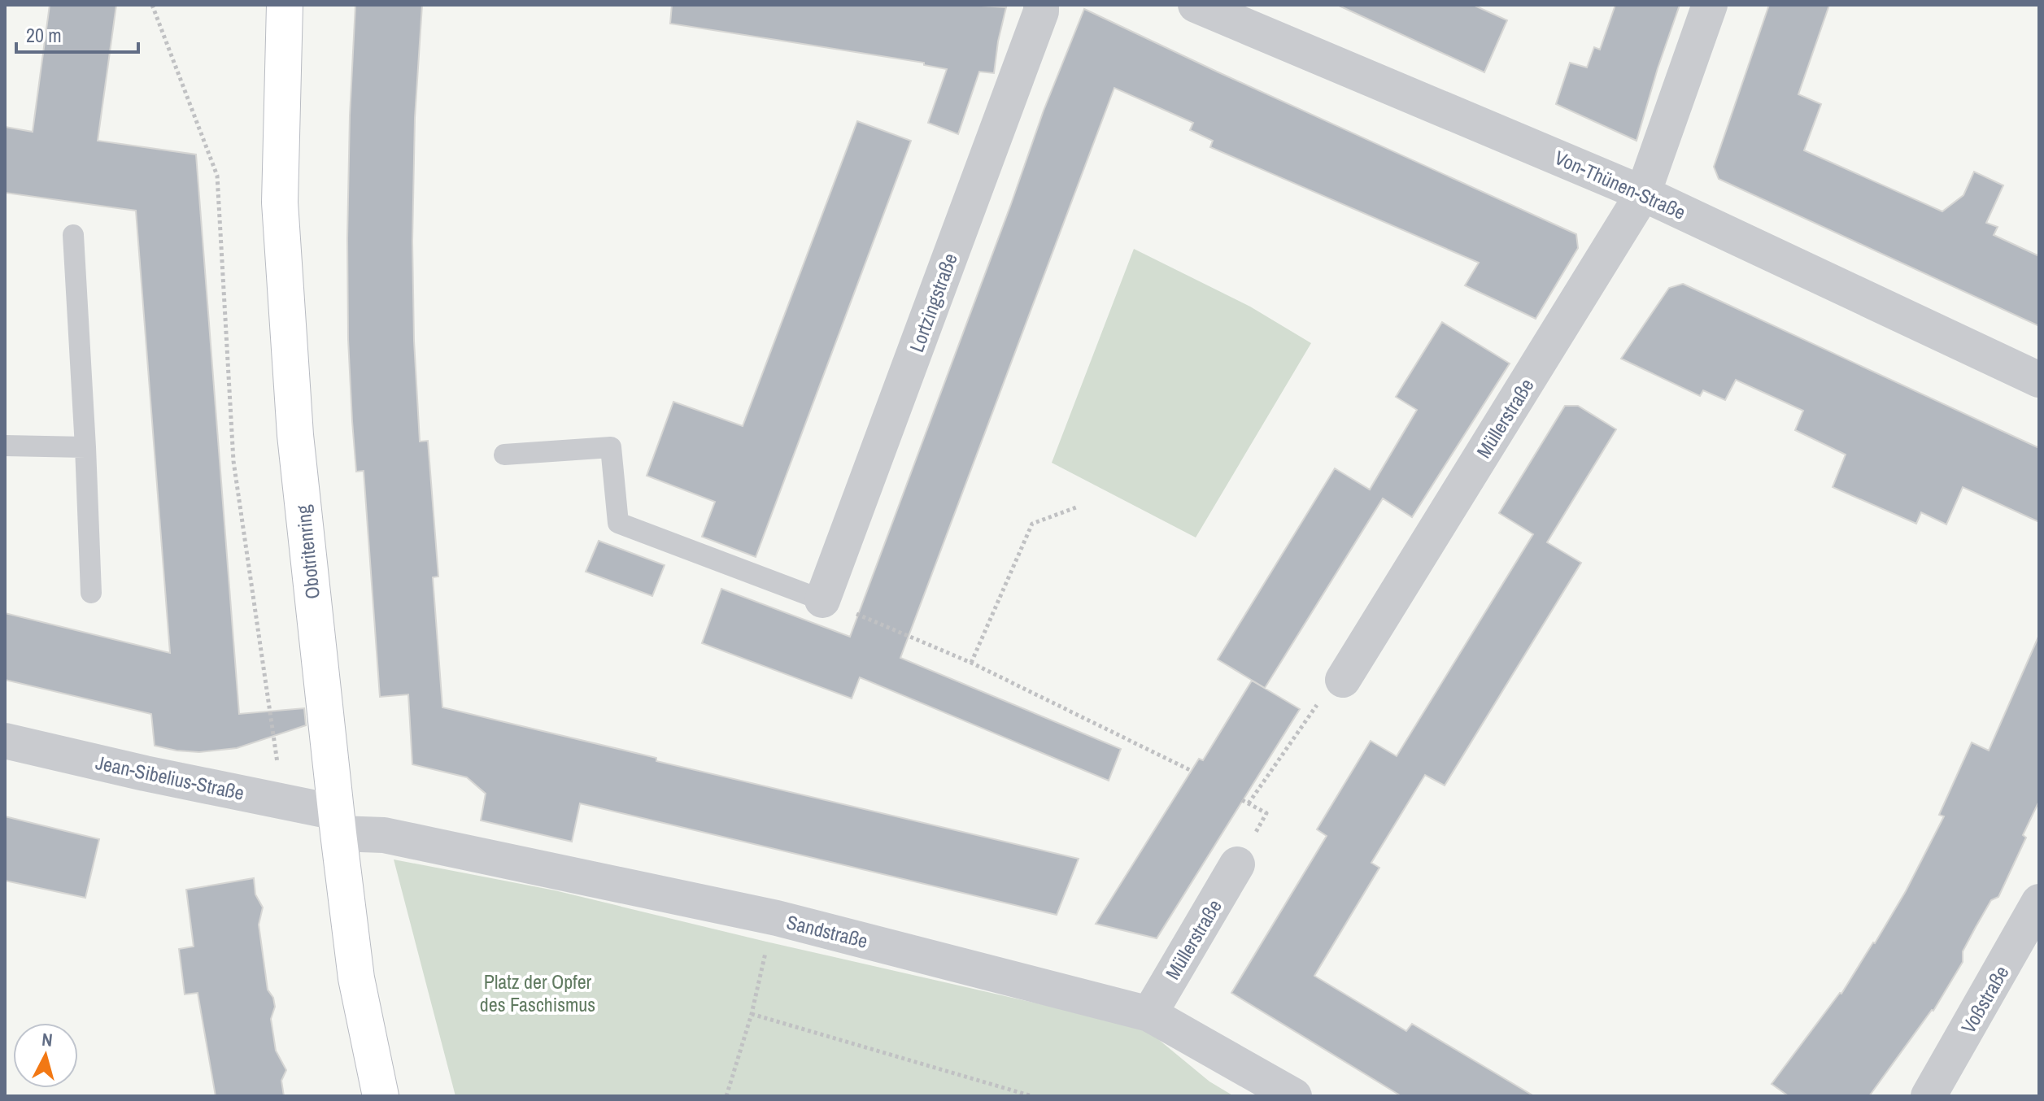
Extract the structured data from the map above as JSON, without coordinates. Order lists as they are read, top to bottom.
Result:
{
  "streets": {
    "street": [
      "Von-Thünen-Straße",
      "Lortzingstraße",
      "Müllerstraße",
      "Obotritenring",
      "Jean-Sibelius-Straße",
      "Sandstraße",
      "Voßstraße"
    ]
  },
  "crossings": [
    ["Von-Thünen-Straße", "Müllerstraße"],
    ["Müllerstraße", "Sandstraße"],
    ["Obotritenring", "Jean-Sibelius-Straße"],
    ["Obotritenring", "Sandstraße"],
    ["Jean-Sibelius-Straße", "Sandstraße"]
  ],
  "parks": ["Platz der Opfer des Faschismus"],
  "scale_bar": "20 m",
  "north": "top"
}
